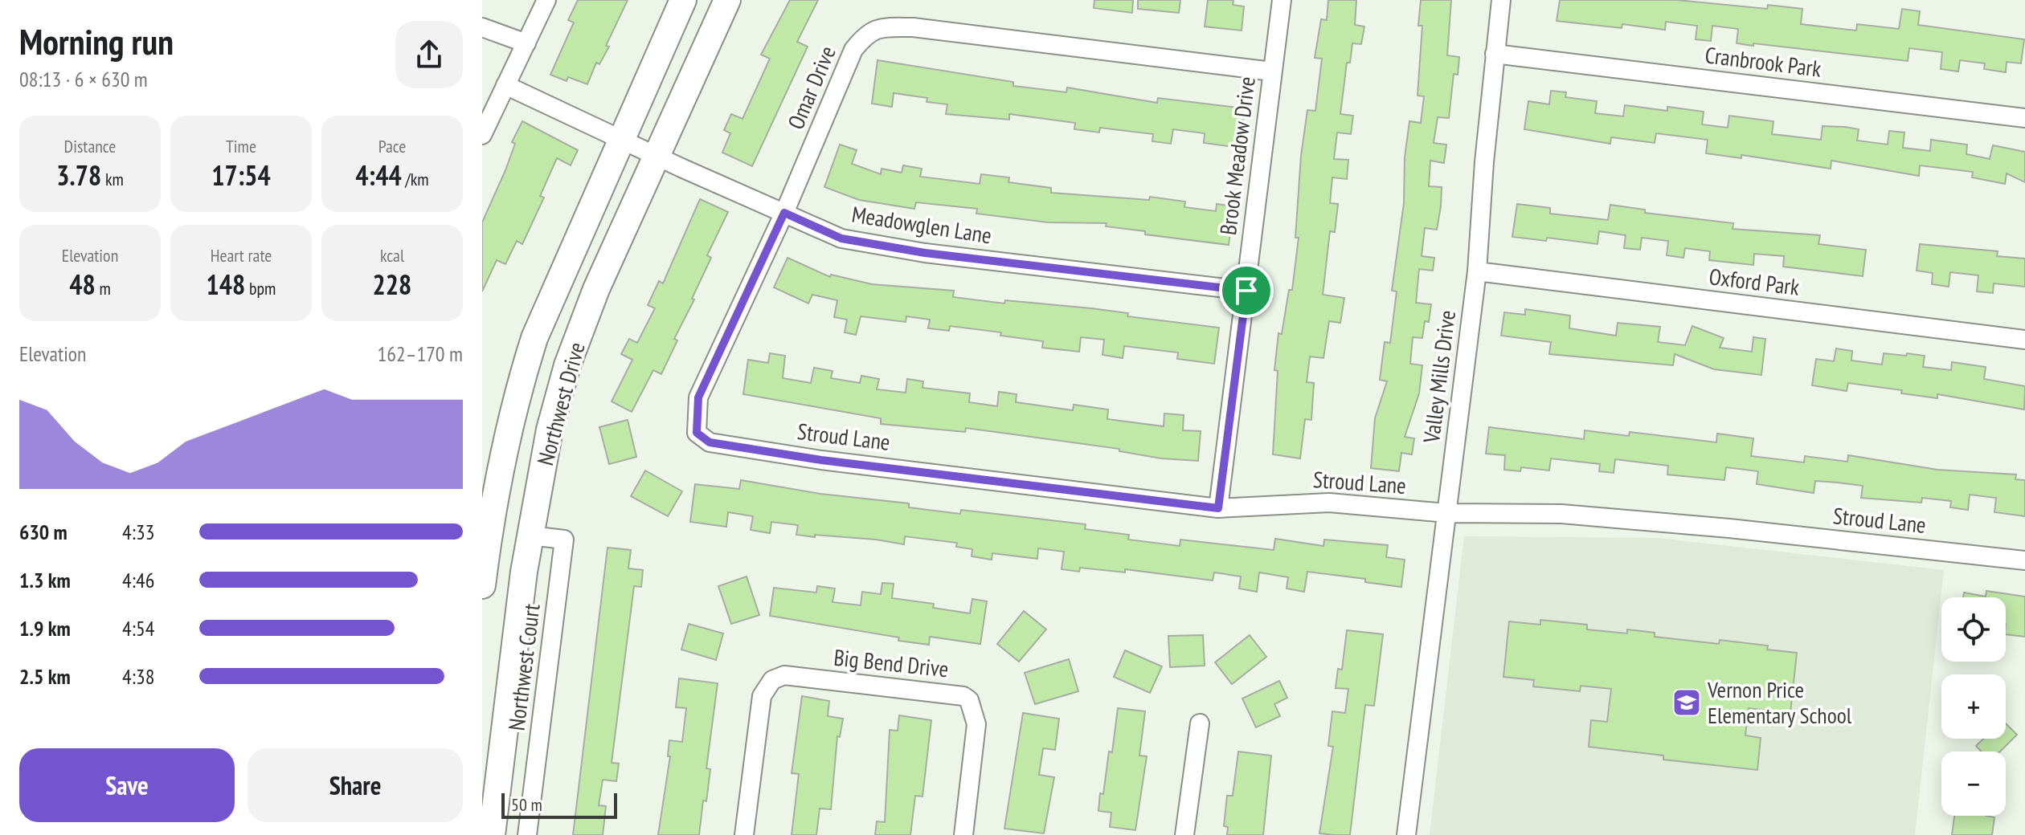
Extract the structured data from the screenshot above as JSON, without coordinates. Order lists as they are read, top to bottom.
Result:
{
  "streets": {
    "main road": ["Northwest Drive"],
    "street": [
      "Cranbrook Park",
      "Omar Drive",
      "Brook Meadow Drive",
      "Meadowglen Lane",
      "Oxford Park",
      "Valley Mills Drive",
      "Stroud Lane",
      "Big Bend Drive",
      "Northwest Court"
    ]
  },
  "crossings": [
    ["Cranbrook Park", "Valley Mills Drive"],
    ["Omar Drive", "Brook Meadow Drive"],
    ["Omar Drive", "Meadowglen Lane"],
    ["Omar Drive", "Stroud Lane"],
    ["Brook Meadow Drive", "Meadowglen Lane"],
    ["Brook Meadow Drive", "Stroud Lane"],
    ["Meadowglen Lane", "Northwest Drive"],
    ["Oxford Park", "Valley Mills Drive"],
    ["Valley Mills Drive", "Stroud Lane"],
    ["Northwest Drive", "Northwest Court"]
  ],
  "places": {
    "school or university": ["Vernon Price Elementary School"]
  },
  "scale_bar": "50 m",
  "page": {
    "heading": ["Morning run", "08:13 · 6 × 630 m"],
    "stats": [
      ["Distance", "3.78 km"],
      ["Time", "17:54"],
      ["Pace", "4:44 /km"],
      ["Elevation", "48 m"],
      ["Heart rate", "148 bpm"],
      ["kcal", "228"]
    ],
    "chart": ["Elevation", "162–170 m"],
    "list": [
      {
        "name": "630 m",
        "note": "4:33"
      },
      {
        "name": "1.3 km",
        "note": "4:46"
      },
      {
        "name": "1.9 km",
        "note": "4:54"
      },
      {
        "name": "2.5 km",
        "note": "4:38"
      }
    ],
    "map_buttons": ["+", "−"],
    "buttons": ["Save", "Share"],
    "scale": "50 m"
  }
}
